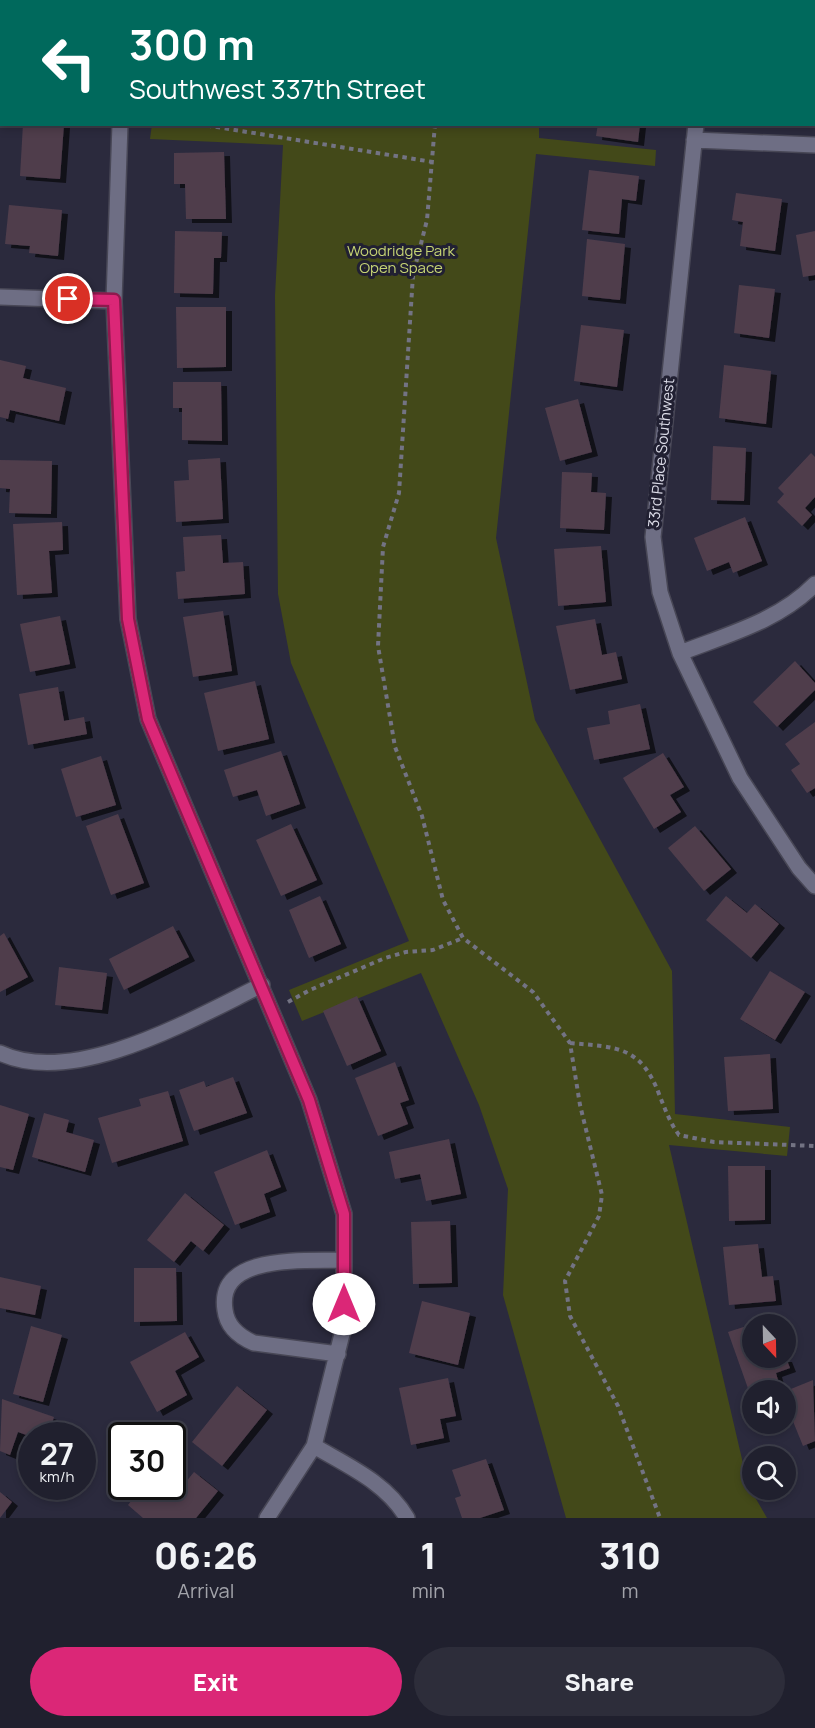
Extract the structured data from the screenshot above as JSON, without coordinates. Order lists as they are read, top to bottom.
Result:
{
  "streets": {
    "street": ["33rd Place Southwest"]
  },
  "parks": ["Woodridge Park Open Space"],
  "north": "bottom",
  "page": {
    "turn": ["300 m", "Southwest 337th Street"],
    "speed": "27 km/h",
    "limit": "30",
    "eta": [
      "06:26",
      "Arrival",
      "1",
      "min",
      "310",
      "m"
    ],
    "buttons": ["Exit", "Share"]
  }
}
